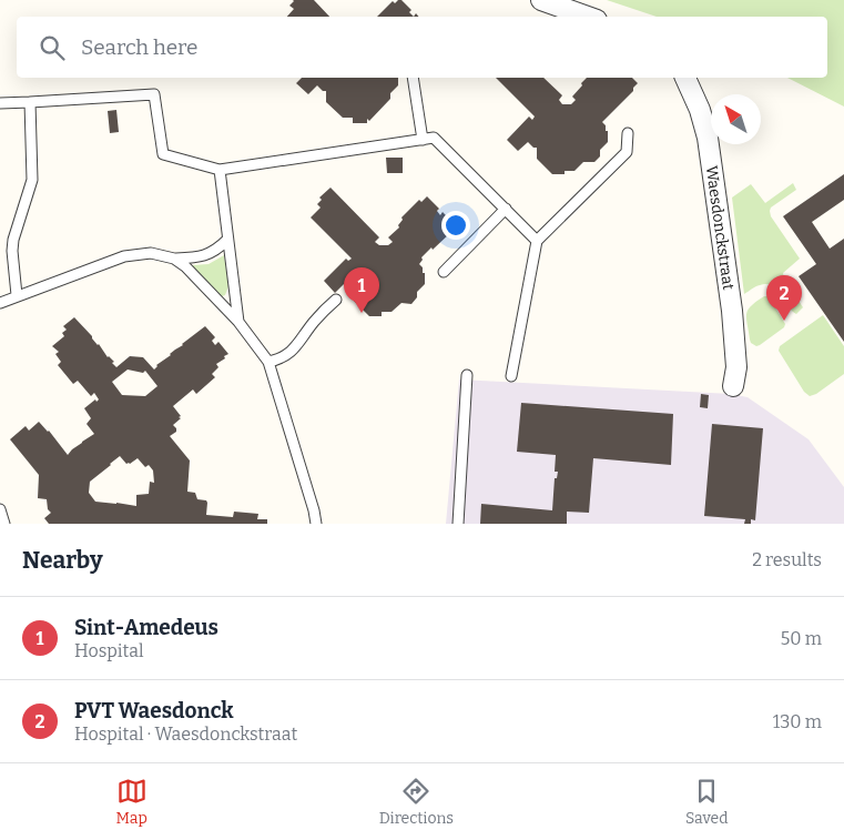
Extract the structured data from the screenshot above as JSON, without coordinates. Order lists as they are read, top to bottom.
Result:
{
  "streets": {
    "street": ["Waesdonckstraat"]
  },
  "north": "top left",
  "page": {
    "search": "Search here",
    "pins": ["1", "2"],
    "heading": ["Nearby", "2 results"],
    "list": [
      {
        "mark": "1",
        "name": "Sint-Amedeus",
        "note": "Hospital",
        "value": "50 m"
      },
      {
        "mark": "2",
        "name": "PVT Waesdonck",
        "note": "Hospital · Waesdonckstraat",
        "value": "130 m"
      }
    ],
    "nav": ["Map", "Directions", "Saved"]
  }
}
